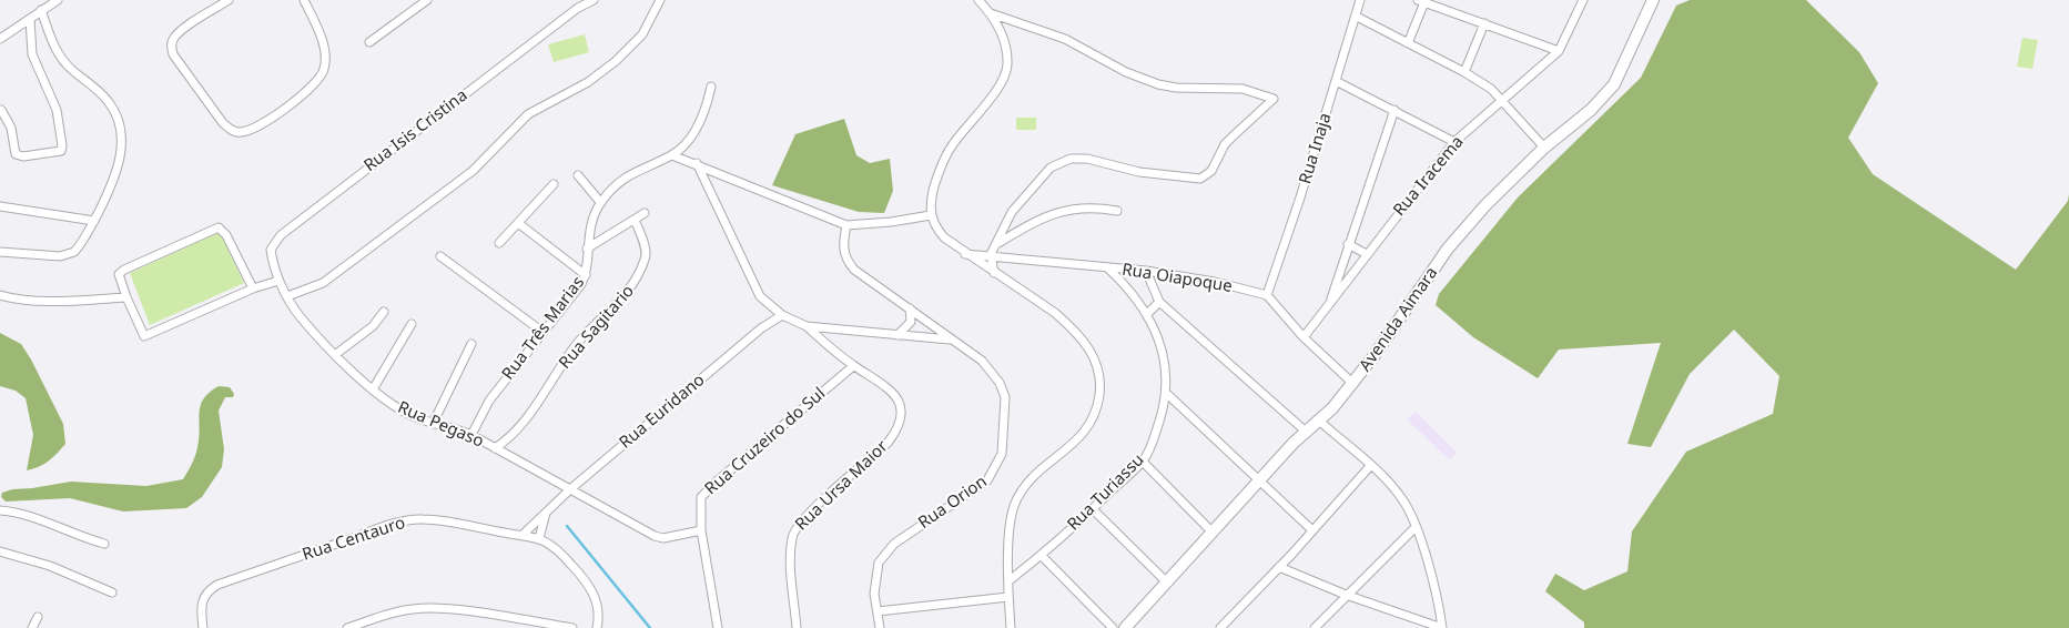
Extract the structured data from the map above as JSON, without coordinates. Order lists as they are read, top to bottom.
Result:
{
  "streets": {
    "main road": ["Avenida Aimara"],
    "street": [
      "Rua Isis Cristina",
      "Rua Inaja",
      "Rua Iracema",
      "Rua Oiapoque",
      "Rua Sagitario",
      "Rua Três Marias",
      "Rua Euridano",
      "Rua Pegaso",
      "Rua Cruzeiro do Sul",
      "Rua Ursa Maior",
      "Rua Turiassu",
      "Rua Orion",
      "Rua Centauro"
    ]
  },
  "crossings": [
    ["Rua Isis Cristina", "Rua Pegaso"],
    ["Rua Inaja", "Rua Oiapoque"],
    ["Rua Oiapoque", "Rua Turiassu"],
    ["Rua Sagitario", "Rua Pegaso"],
    ["Rua Três Marias", "Rua Pegaso"],
    ["Rua Euridano", "Rua Pegaso"],
    ["Rua Euridano", "Rua Centauro"],
    ["Rua Pegaso", "Rua Cruzeiro do Sul"],
    ["Rua Cruzeiro do Sul", "Rua Ursa Maior"]
  ]
}
